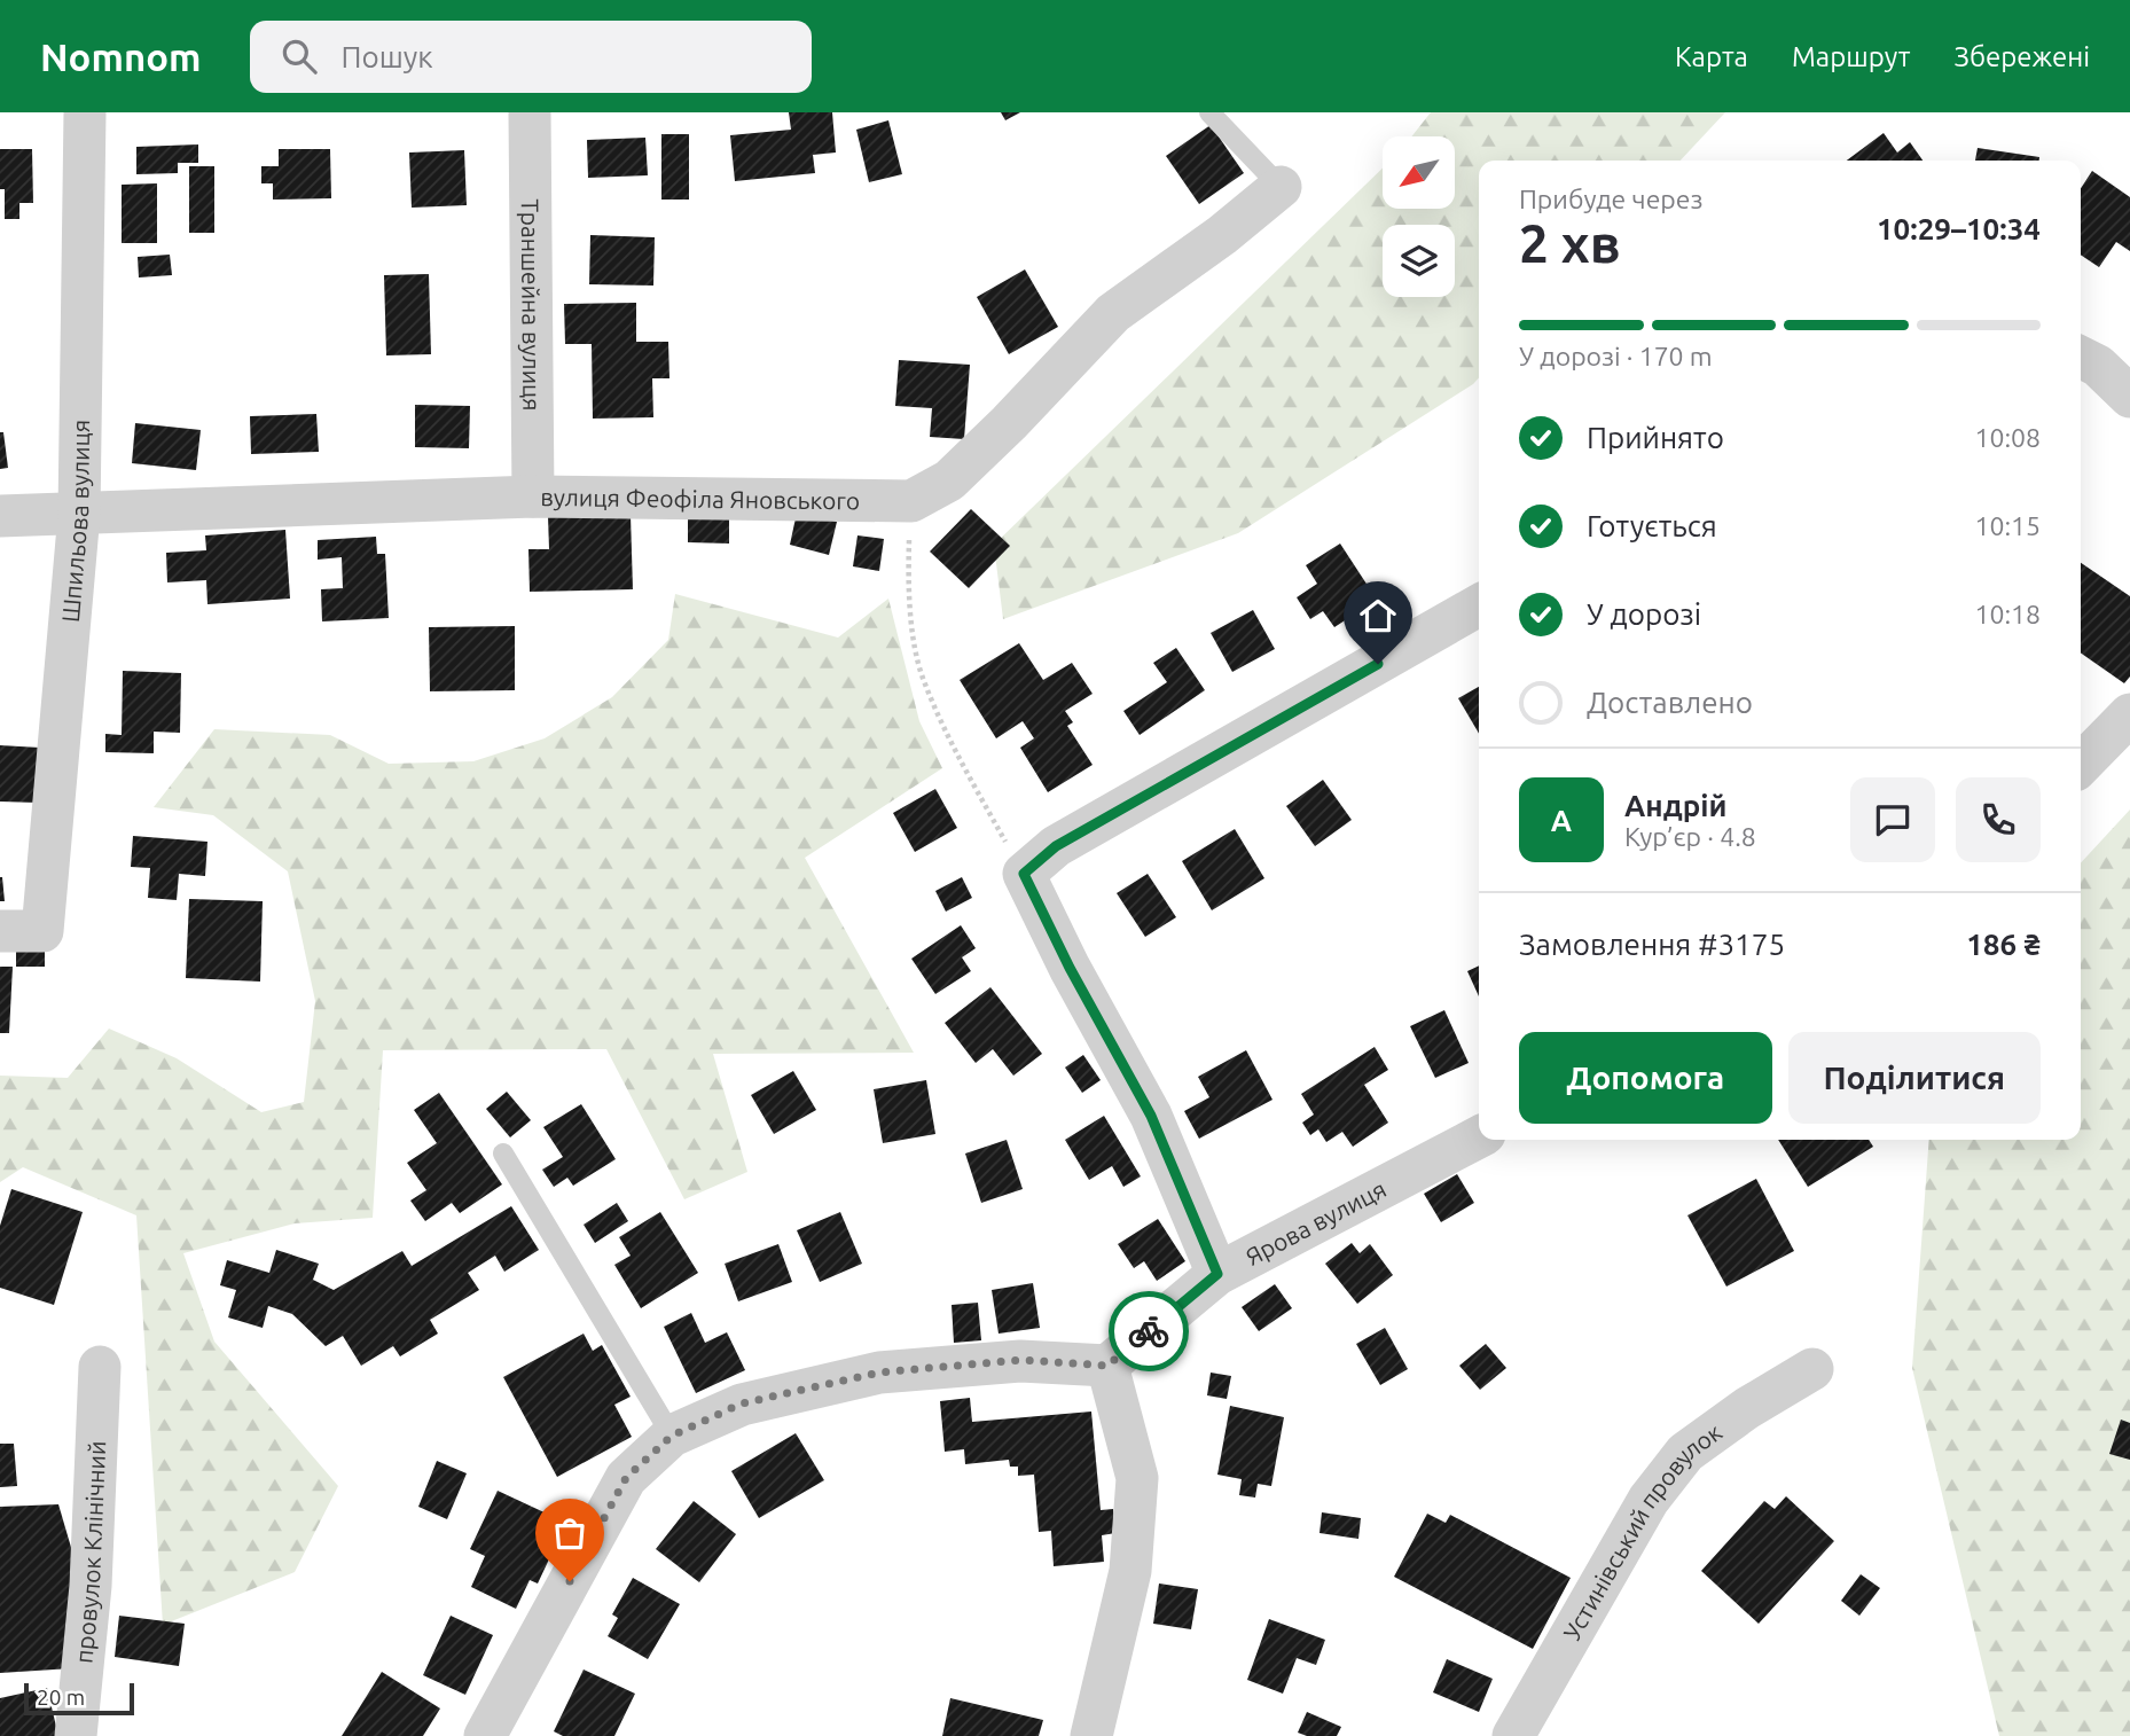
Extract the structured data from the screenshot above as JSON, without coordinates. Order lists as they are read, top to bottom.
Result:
{
  "streets": {
    "street": [
      "Траншейна вулиця",
      "вулиця Феофіла Яновського",
      "Шпильова вулиця",
      "Ярова вулиця",
      "Устинівський провулок",
      "провулок Клінічний"
    ]
  },
  "crossings": [
    ["Траншейна вулиця", "вулиця Феофіла Яновського"],
    ["вулиця Феофіла Яновського", "Шпильова вулиця"]
  ],
  "scale_bar": "20 m",
  "north": "bottom left",
  "page": {
    "header": "Nomnom",
    "search": "Пошук",
    "nav": ["Карта", "Маршрут", "Збережені"],
    "heading": ["2 хв", "Прибуде через", "10:29–10:34"],
    "panel": [
      "Андрій",
      "Кур’єр · 4.8",
      "Замовлення #3175",
      "186 ₴"
    ],
    "bar": "У дорозі · 170 m",
    "list": [
      ["Прийнято", "10:08"],
      ["Готується", "10:15"],
      ["У дорозі", "10:18"],
      "Доставлено"
    ],
    "round": "А",
    "buttons": ["Допомога", "Поділитися"],
    "scale": "20 m"
  }
}
